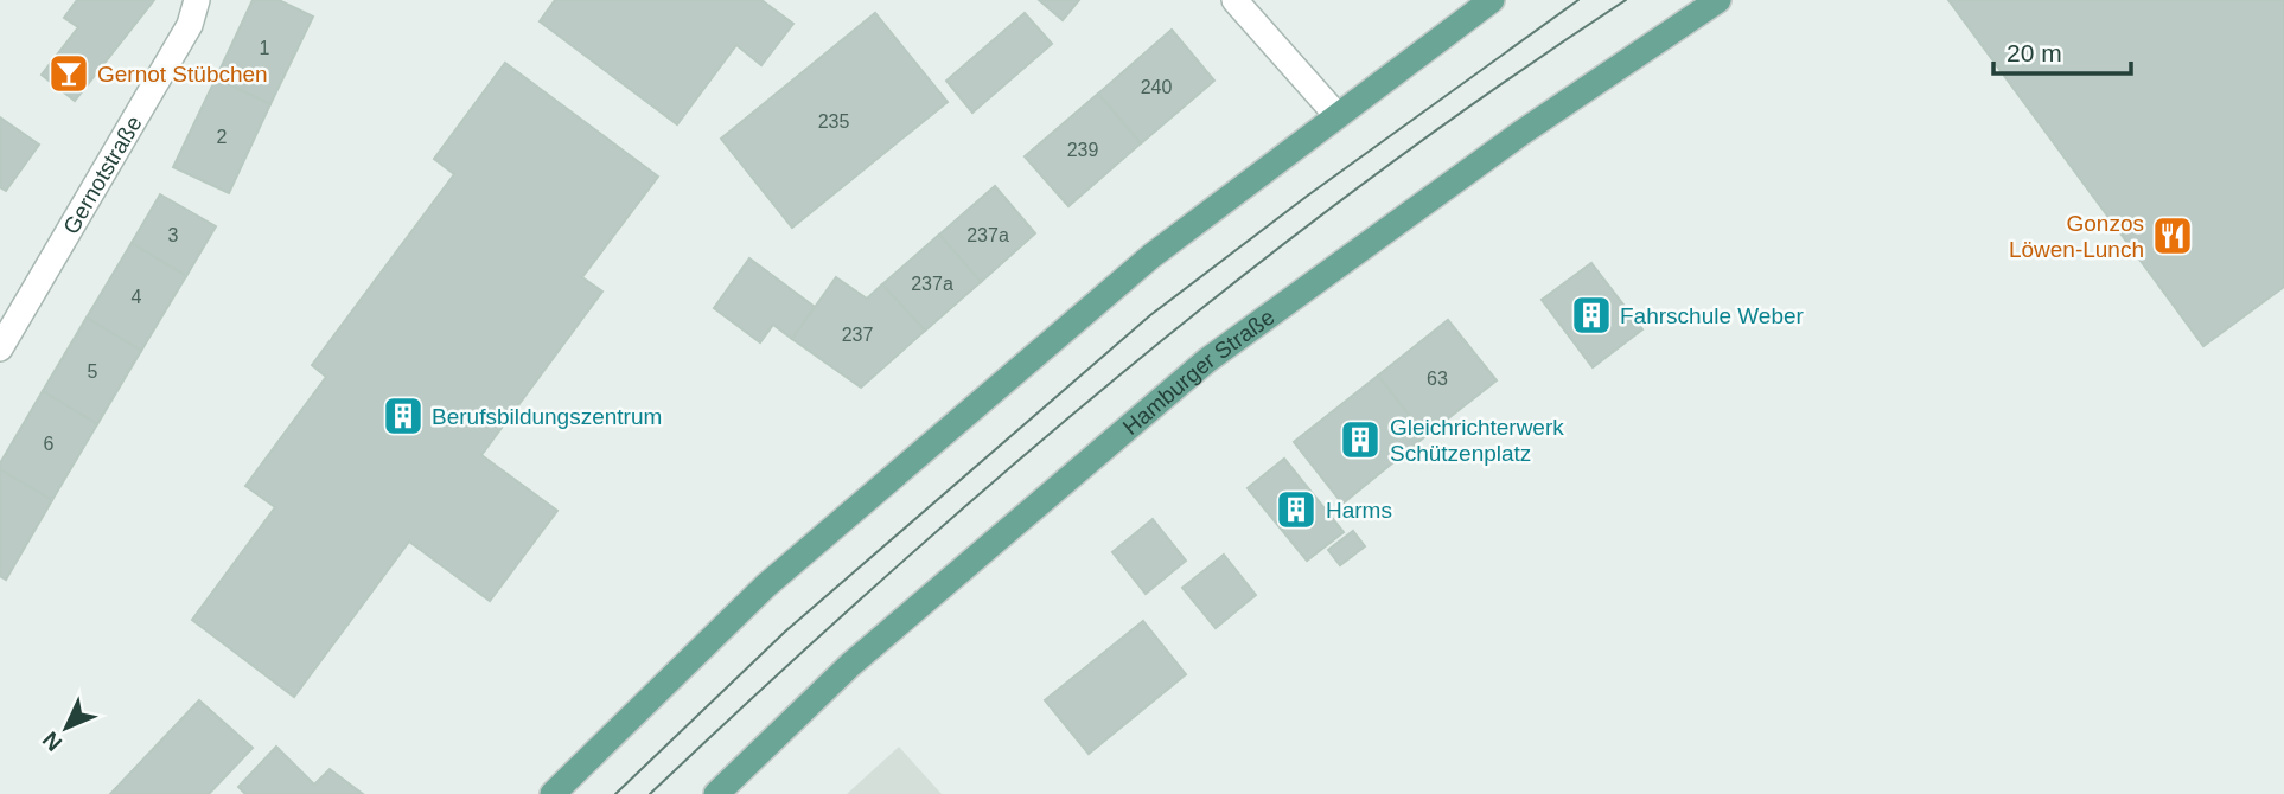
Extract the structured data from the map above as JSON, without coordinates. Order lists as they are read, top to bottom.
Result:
{
  "streets": {
    "main road": ["Hamburger Straße"],
    "street": ["Gernotstraße"]
  },
  "places": {
    "bar": ["Gernot Stübchen"],
    "restaurant": ["Gonzos Löwen-Lunch"],
    "building": [
      "Fahrschule Weber",
      "Berufsbildungszentrum",
      "Gleichrichterwerk Schützenplatz",
      "Harms"
    ]
  },
  "house_numbers": [
    "1",
    "240",
    "235",
    "2",
    "239",
    "3",
    "237a",
    "237a",
    "4",
    "237",
    "5",
    "63",
    "6"
  ],
  "scale_bar": "20 m",
  "north": "bottom left"
}
